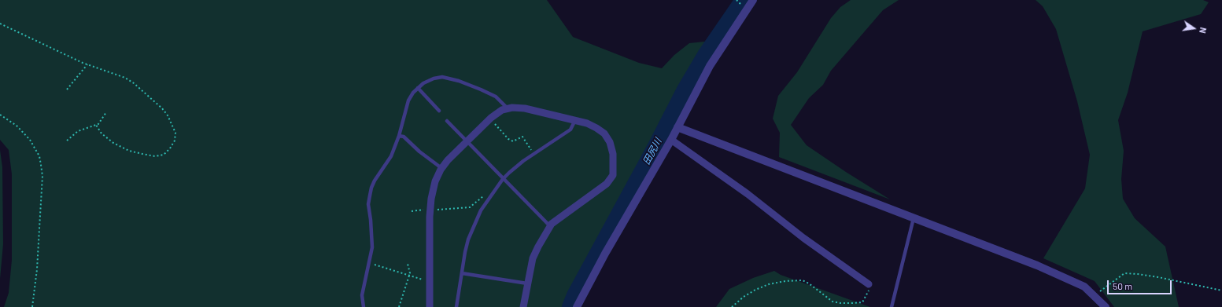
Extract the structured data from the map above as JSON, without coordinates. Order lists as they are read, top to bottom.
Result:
{
  "water": ["田尻川"],
  "scale_bar": "50 m",
  "north": "right"
}
